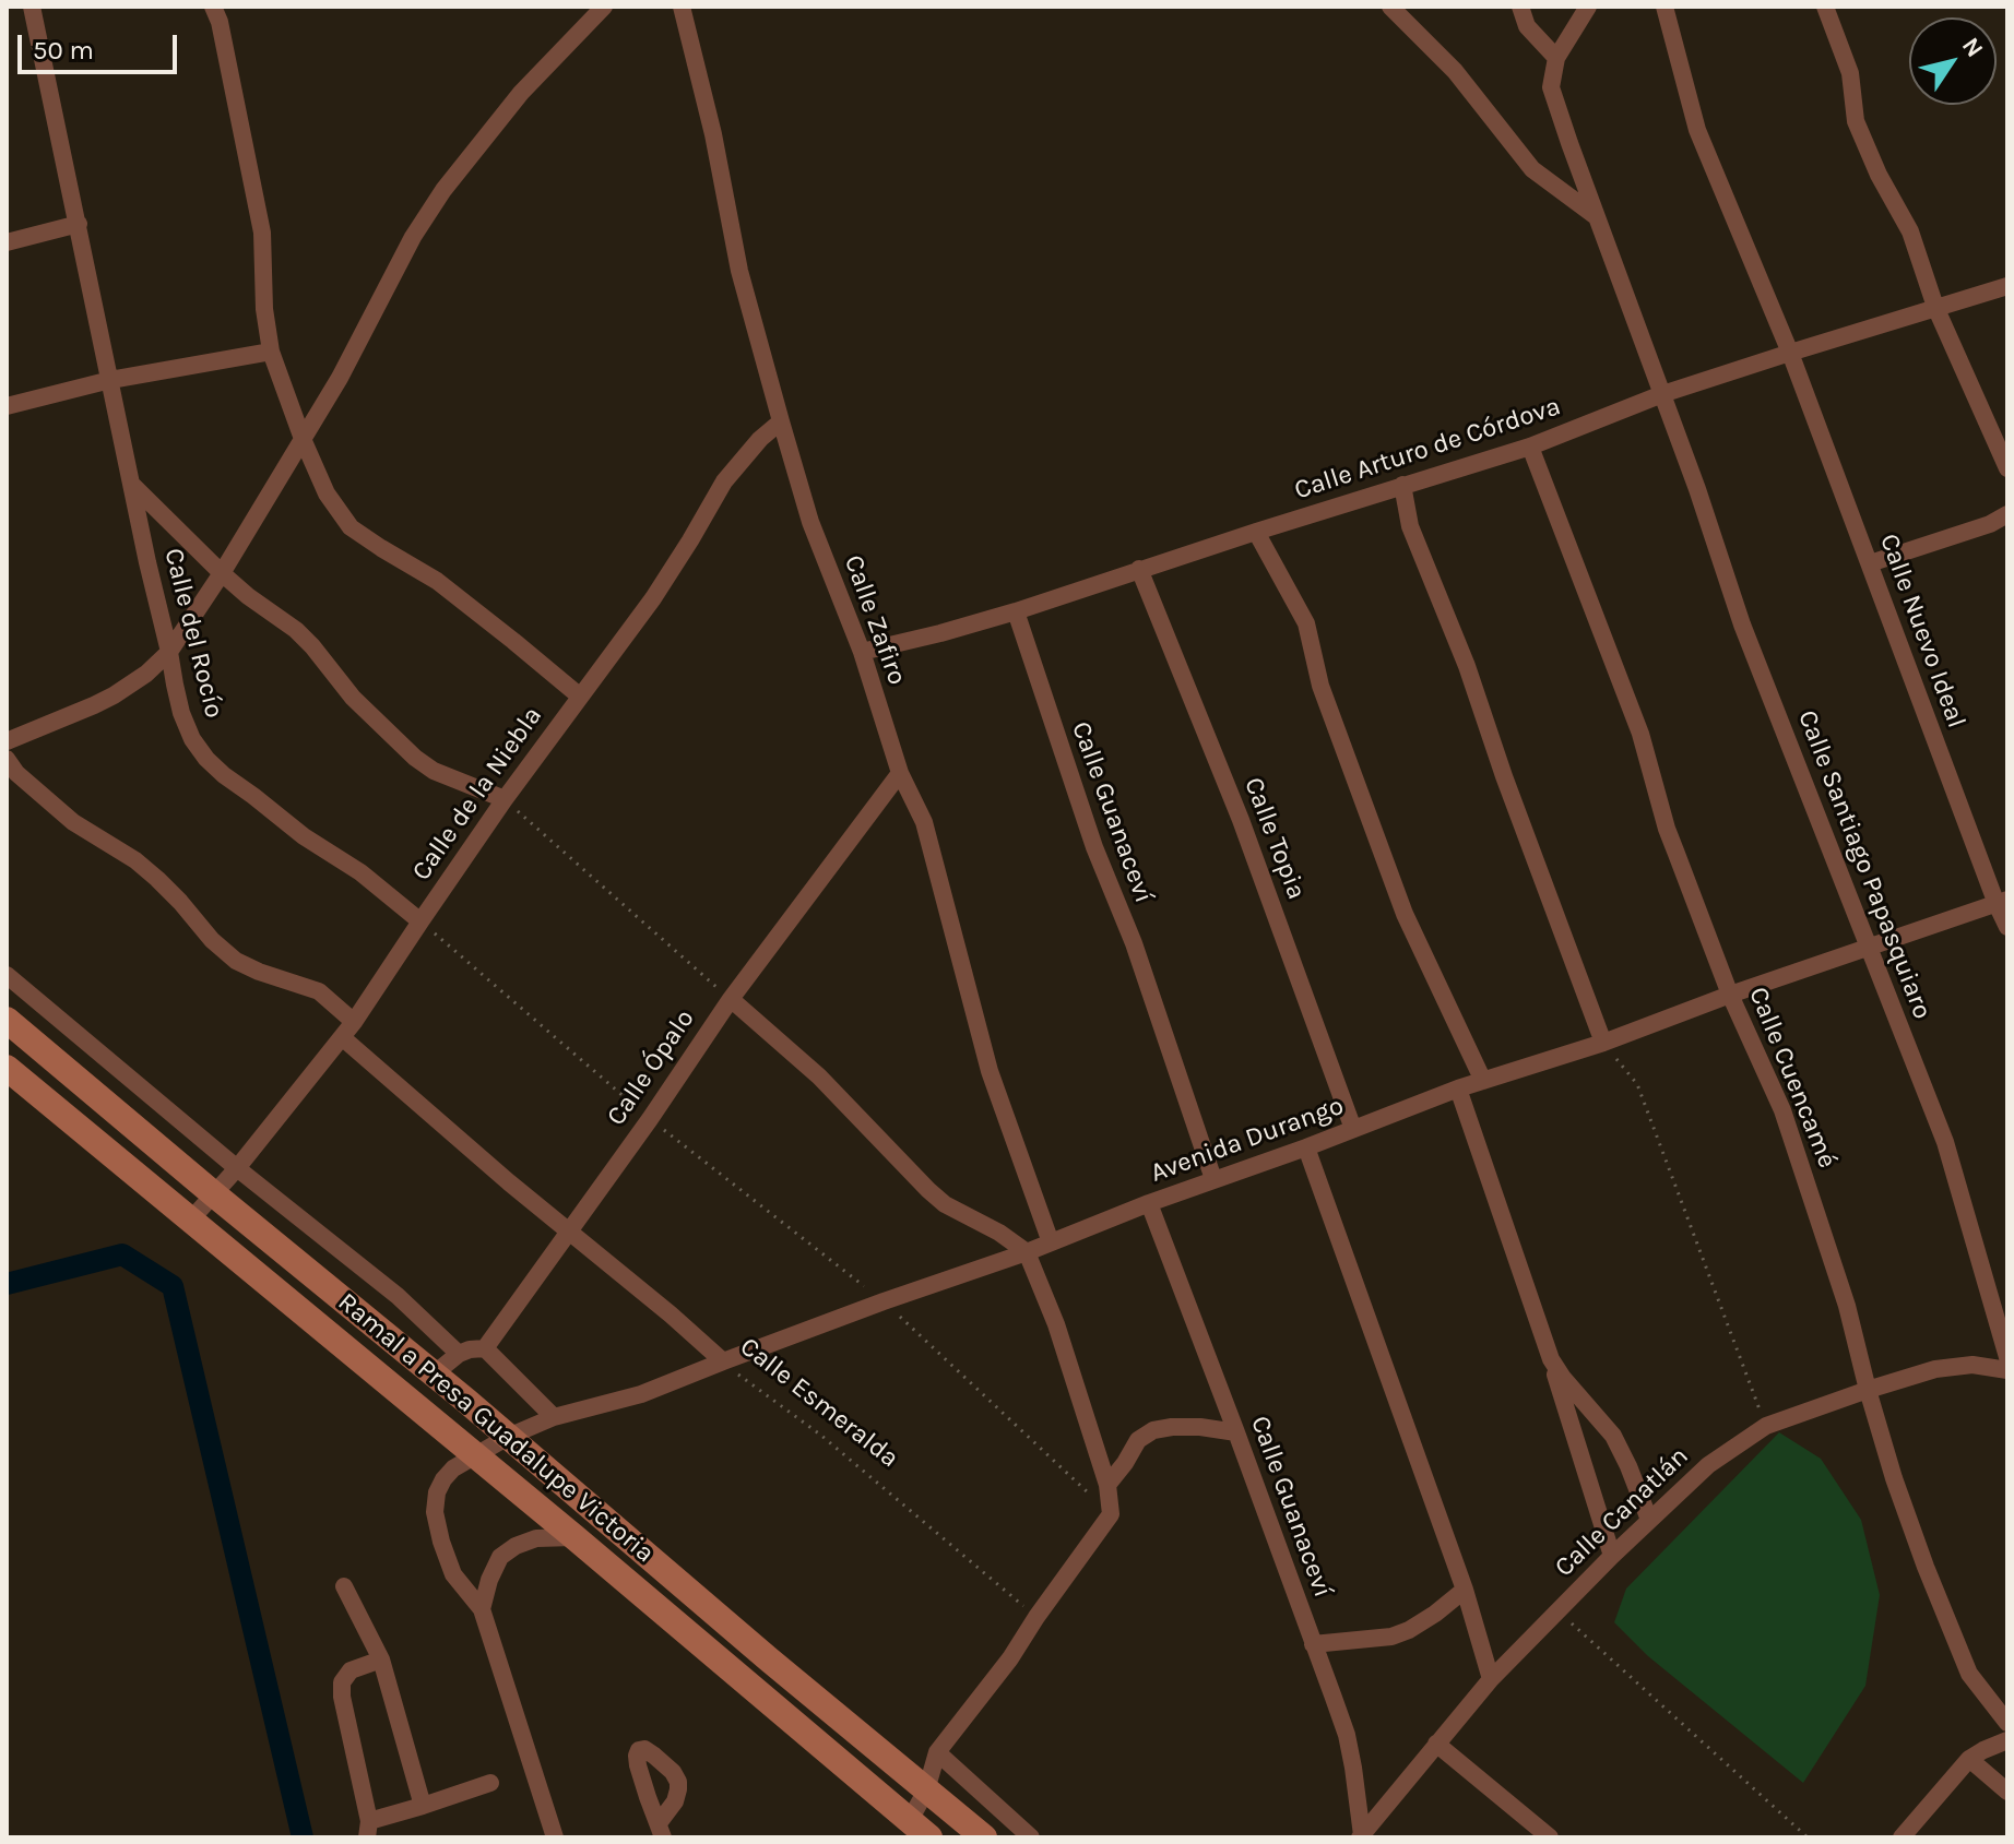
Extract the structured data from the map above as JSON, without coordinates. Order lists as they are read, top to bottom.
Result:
{
  "streets": {
    "main road": ["Ramal a Presa Guadalupe Victoria"],
    "street": [
      "Calle Arturo de Córdova",
      "Calle Zafiro",
      "Calle Nuevo Ideal",
      "Calle del Rocío",
      "Calle de la Niebla",
      "Calle Guanaceví",
      "Calle Topia",
      "Calle Santiago Papasquiaro",
      "Calle Ópalo",
      "Calle Cuencamé",
      "Avenida Durango",
      "Calle Esmeralda",
      "Calle Canatlán"
    ]
  },
  "crossings": [
    ["Calle Arturo de Córdova", "Calle Zafiro"],
    ["Calle Arturo de Córdova", "Calle Nuevo Ideal"],
    ["Calle Arturo de Córdova", "Calle Guanaceví"],
    ["Calle Arturo de Córdova", "Calle Topia"],
    ["Calle Arturo de Córdova", "Calle Santiago Papasquiaro"],
    ["Calle Arturo de Córdova", "Calle Cuencamé"],
    ["Calle Zafiro", "Calle de la Niebla"],
    ["Calle Zafiro", "Calle Ópalo"],
    ["Calle Zafiro", "Avenida Durango"],
    ["Calle Nuevo Ideal", "Avenida Durango"],
    ["Calle del Rocío", "Calle de la Niebla"],
    ["Calle de la Niebla", "Calle Esmeralda"],
    ["Calle de la Niebla", "Ramal a Presa Guadalupe Victoria"],
    ["Calle Guanaceví", "Avenida Durango"],
    ["Calle Guanaceví", "Calle Canatlán"],
    ["Calle Topia", "Avenida Durango"],
    ["Calle Santiago Papasquiaro", "Avenida Durango"],
    ["Calle Ópalo", "Calle Esmeralda"],
    ["Calle Cuencamé", "Avenida Durango"],
    ["Calle Cuencamé", "Calle Canatlán"],
    ["Avenida Durango", "Calle Esmeralda"],
    ["Avenida Durango", "Ramal a Presa Guadalupe Victoria"]
  ],
  "scale_bar": "50 m",
  "north": "top right"
}
